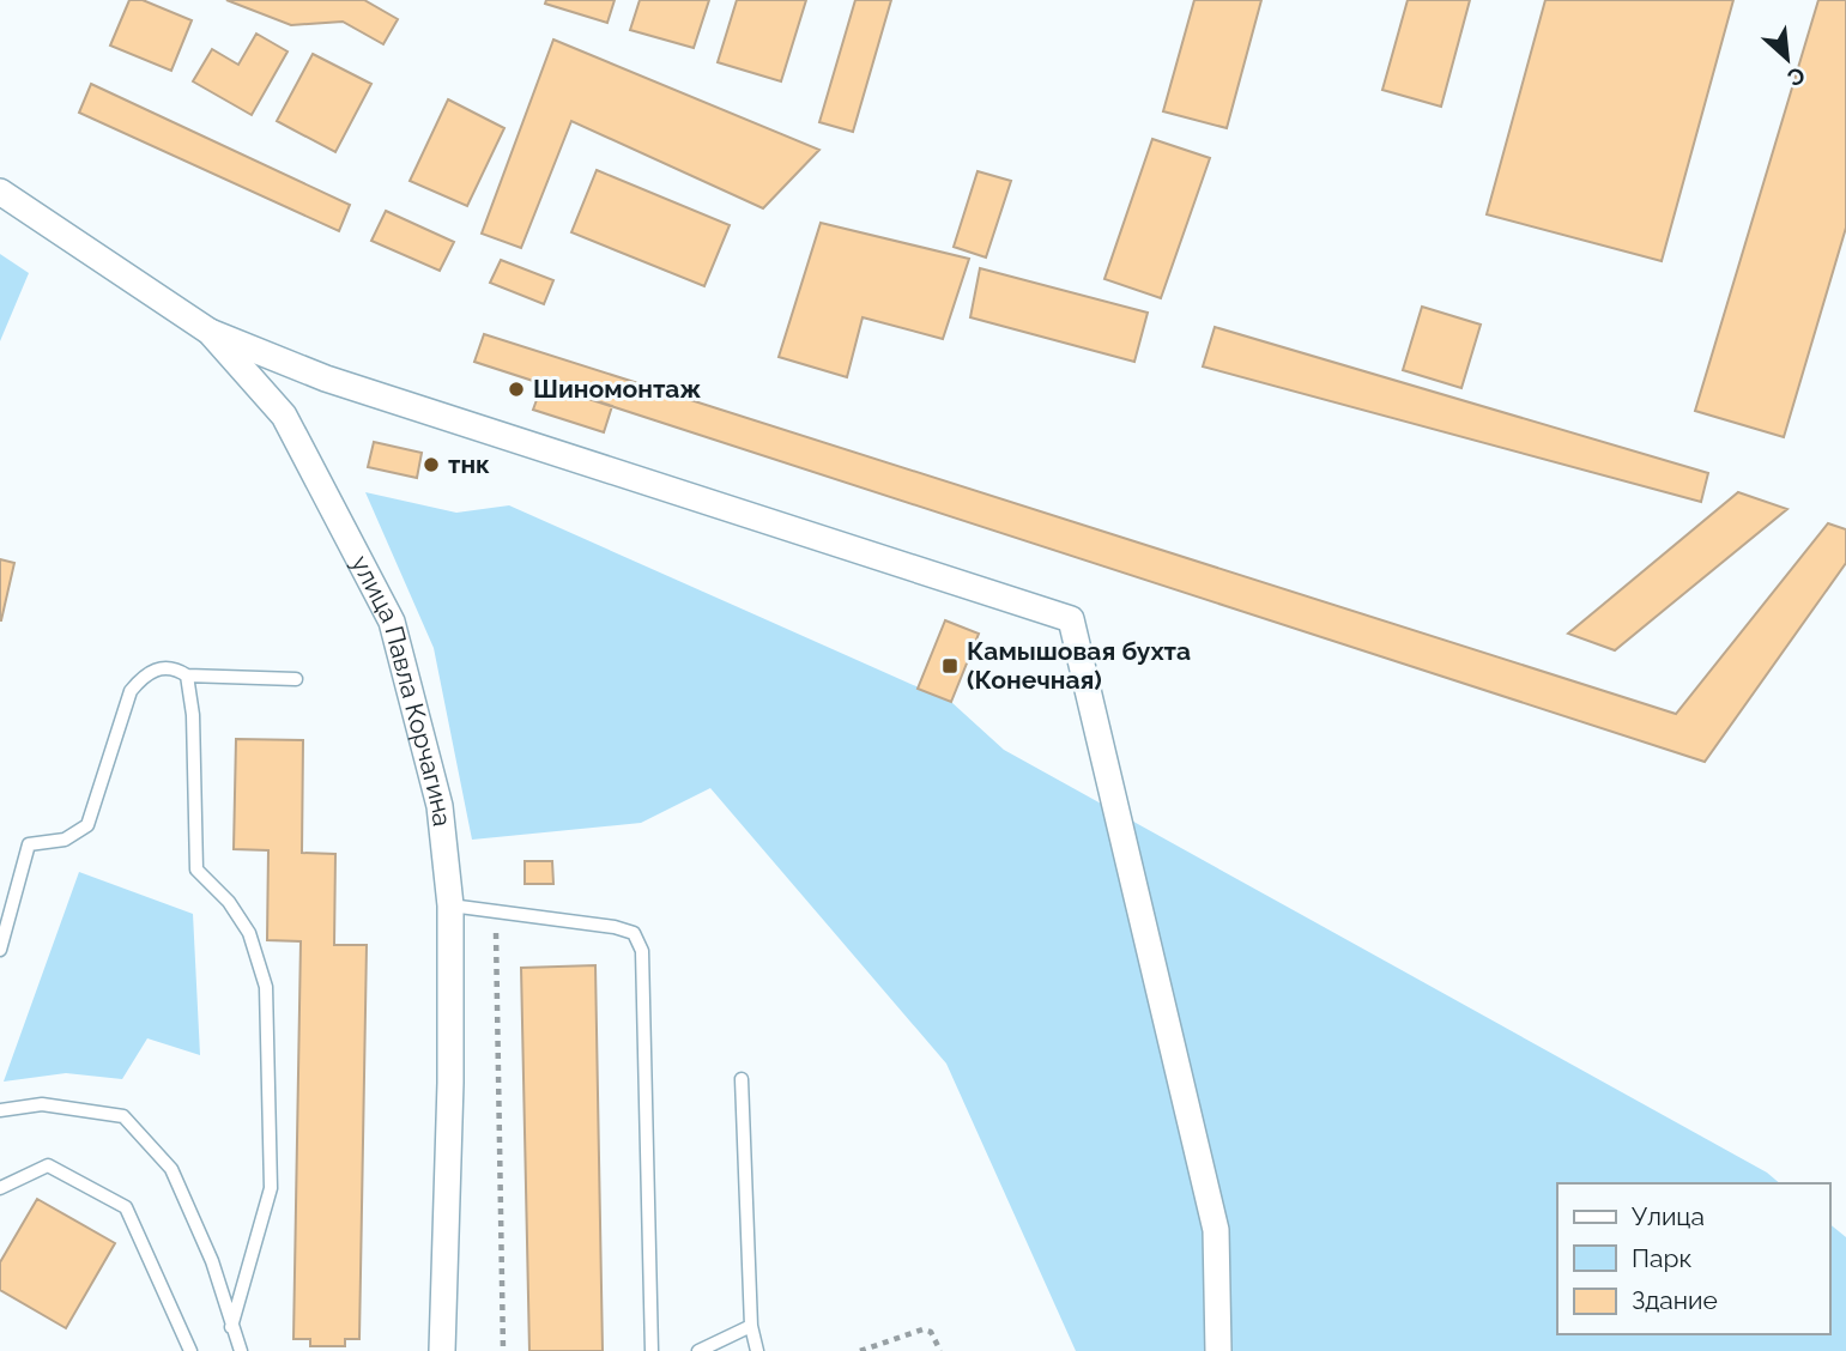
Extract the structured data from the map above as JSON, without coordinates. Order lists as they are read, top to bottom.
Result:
{
  "streets": {
    "street": ["улица Павла Корчагина"]
  },
  "places": {
    "other": ["Шиномонтаж", "тнк"],
    "transit": ["Камышовая бухта (Конечная)"]
  },
  "legend": ["Улица", "Парк", "Здание"],
  "north": "bottom right"
}
